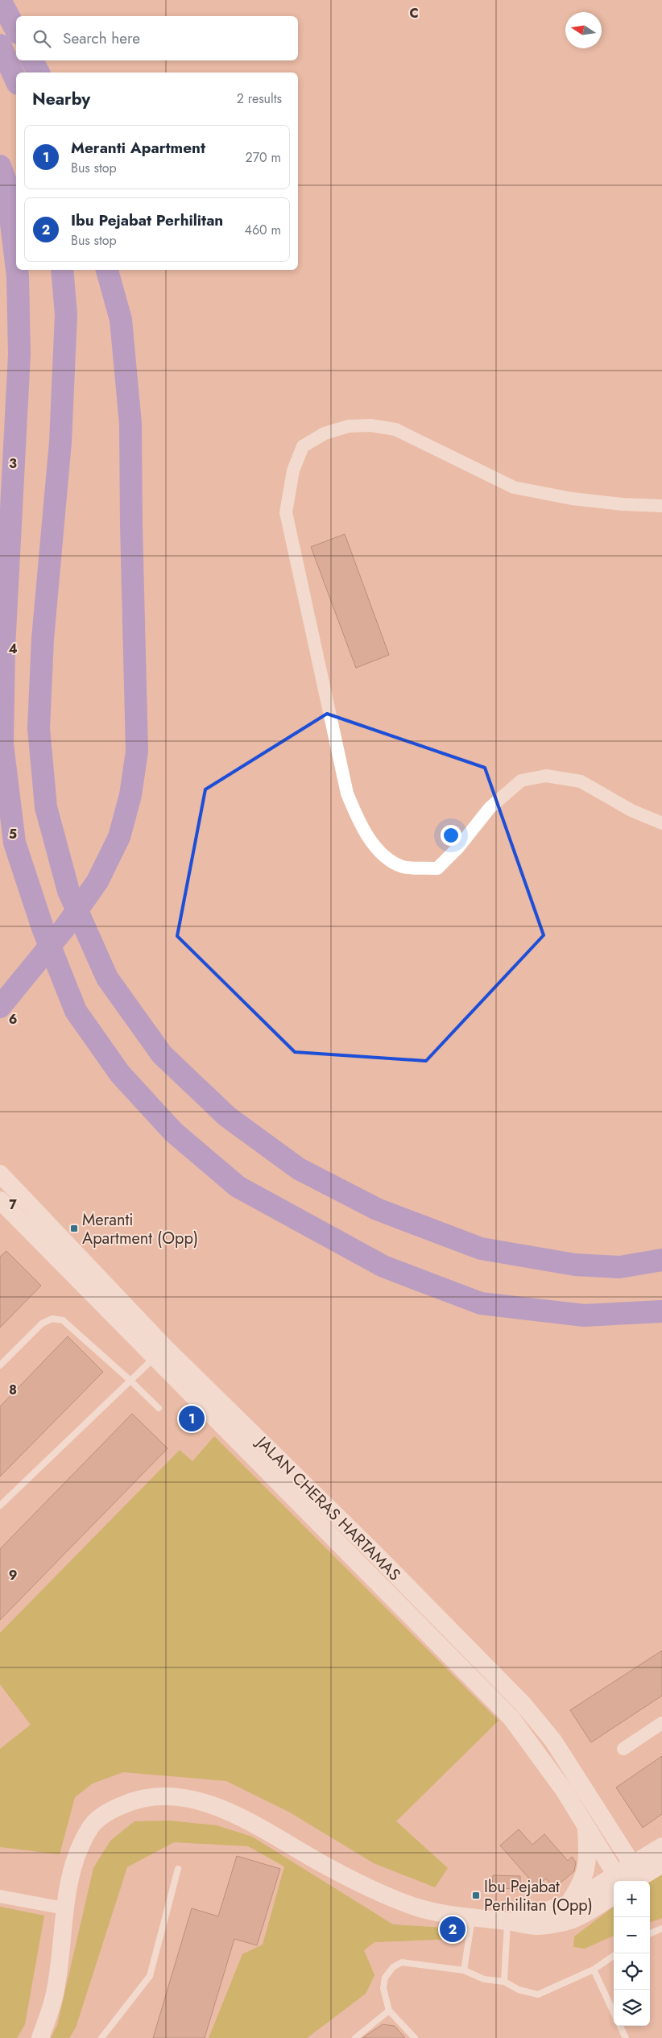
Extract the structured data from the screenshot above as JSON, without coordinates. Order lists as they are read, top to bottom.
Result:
{
  "streets": {
    "street": ["JALAN CHERAS HARTAMAS"]
  },
  "places": {
    "transit": ["Meranti Apartment (Opp)", "Ibu Pejabat Perhilitan (Opp)"]
  },
  "north": "left",
  "page": {
    "search": "Search here",
    "heading": ["Nearby", "2 results"],
    "list": [
      {
        "mark": "1",
        "name": "Meranti Apartment",
        "note": "Bus stop",
        "value": "270 m"
      },
      {
        "mark": "2",
        "name": "Ibu Pejabat Perhilitan",
        "note": "Bus stop",
        "value": "460 m"
      }
    ],
    "pins": ["1", "2"],
    "map_buttons": ["+", "−"]
  },
  "grid": {
    "columns": ["C"],
    "rows": [
      "3",
      "4",
      "5",
      "6",
      "7",
      "8",
      "9"
    ]
  }
}
